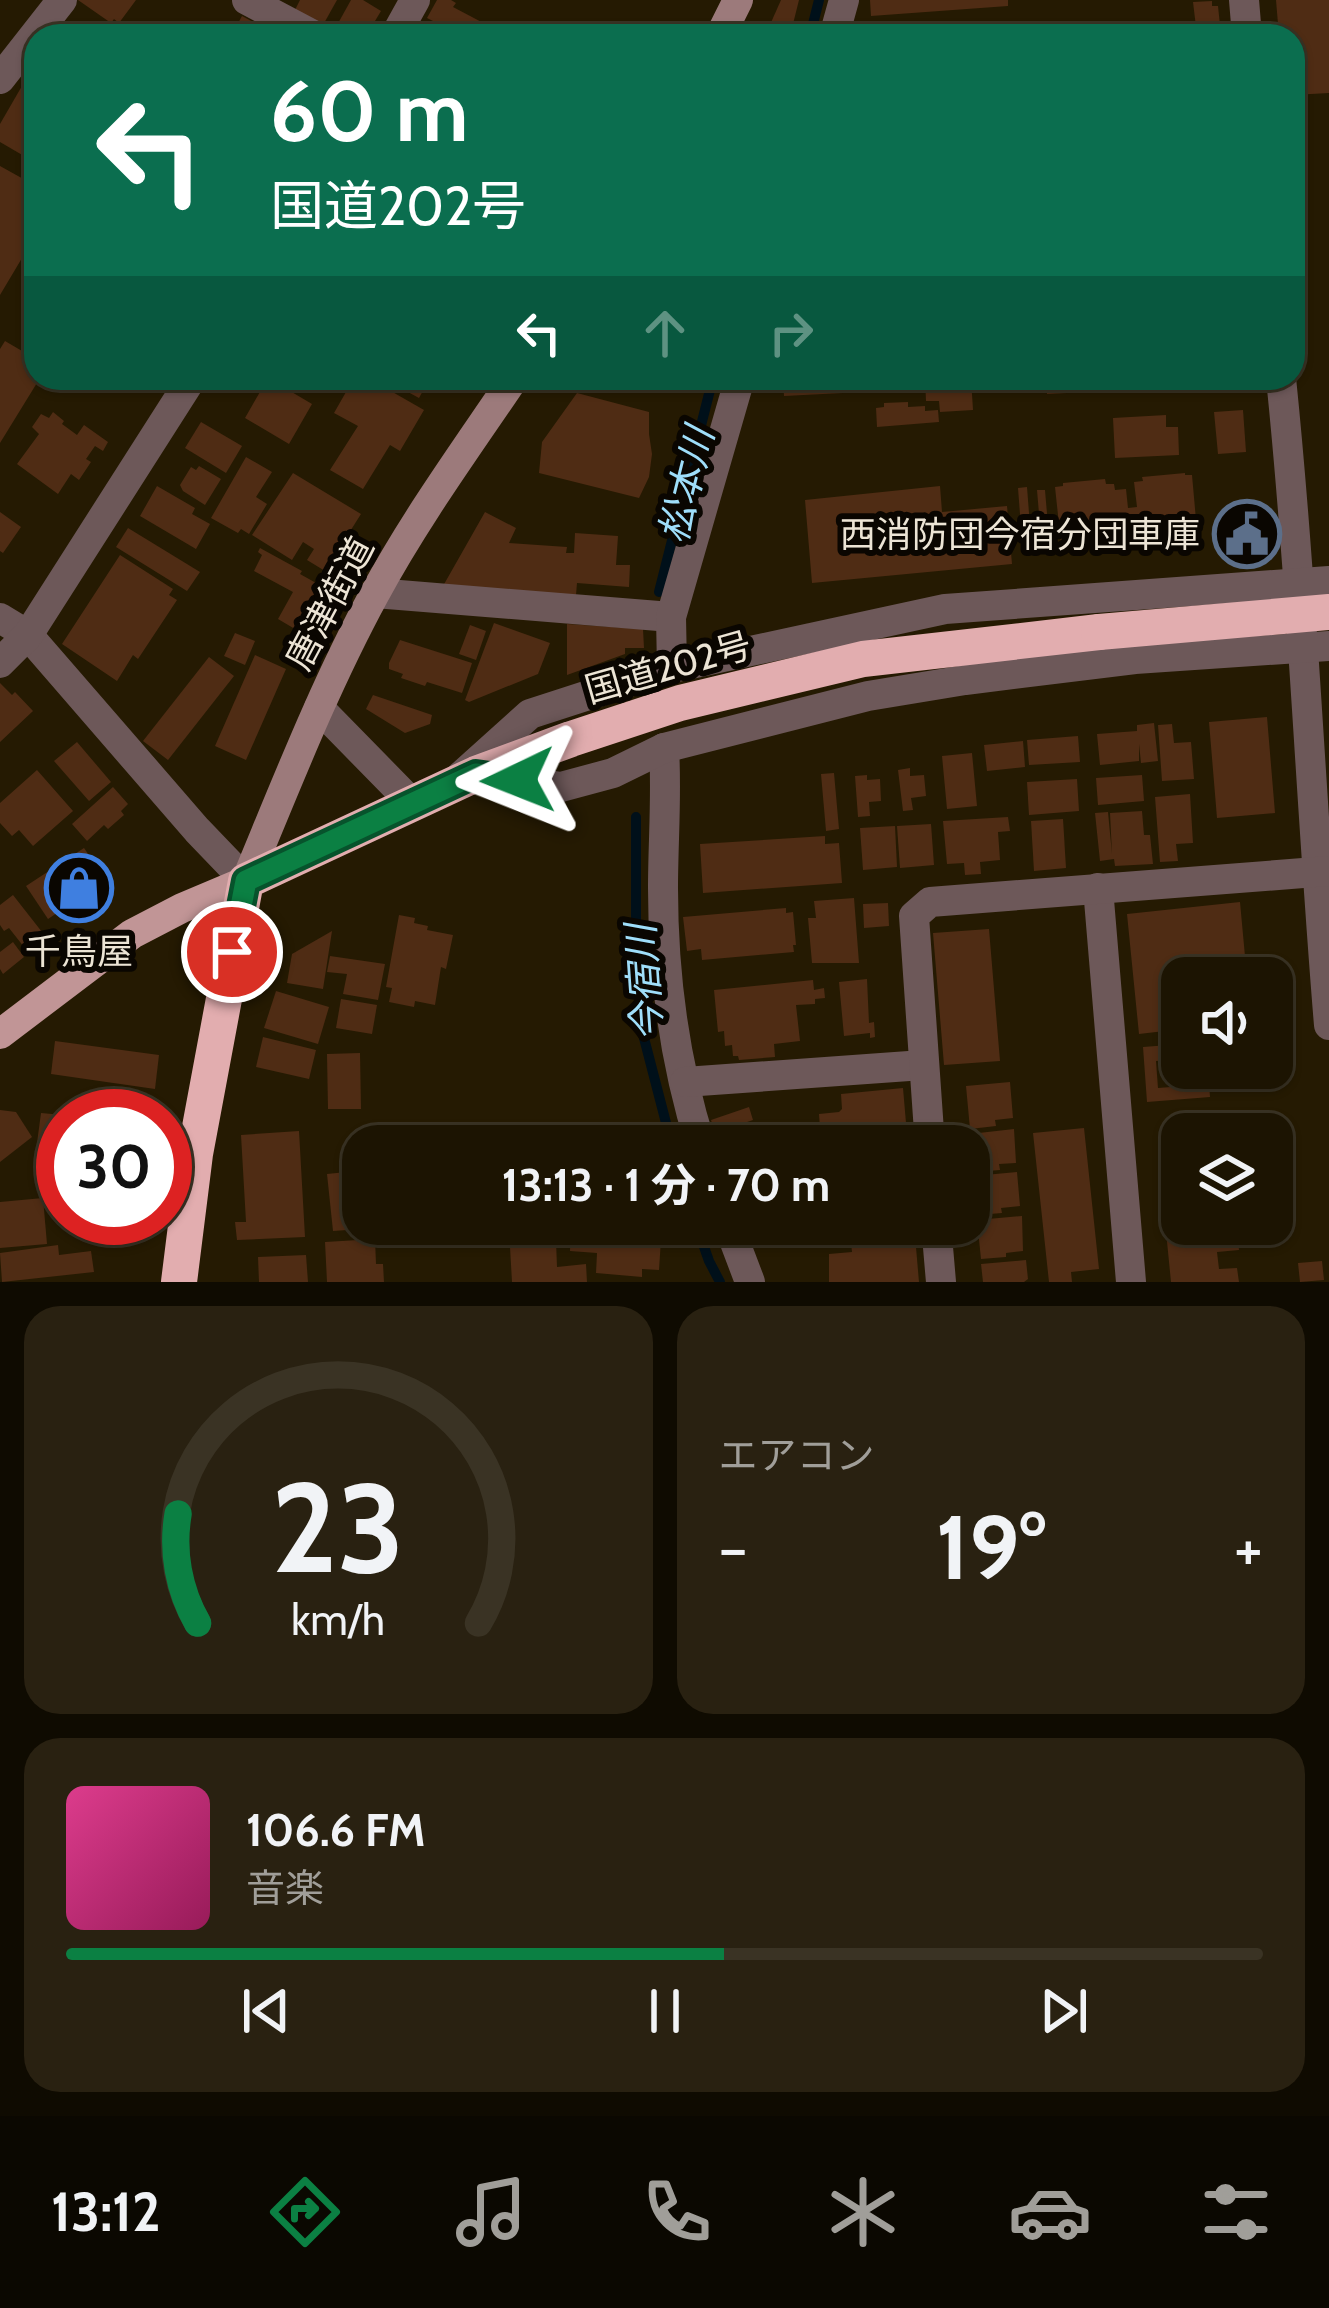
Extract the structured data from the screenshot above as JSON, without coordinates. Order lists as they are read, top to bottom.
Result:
{
  "streets": {
    "highway": ["国道202号"],
    "street": ["唐津街道"]
  },
  "crossings": [
    ["唐津街道", "国道202号"]
  ],
  "water": ["松本川", "今宿川"],
  "places": {
    "public building": ["西消防団今宿分団車庫"],
    "shop": ["千鳥屋"]
  },
  "page": {
    "turn": ["60 m", "国道202号"],
    "limit": "30",
    "trip": "13:13 · 1 分 · 70 m",
    "tile": "エアコン",
    "heat": ["−", "19°", "+"],
    "song": ["106.6 FM", "音楽"],
    "tabs": "13:12",
    "gauge": ["23", "km/h"]
  }
}
